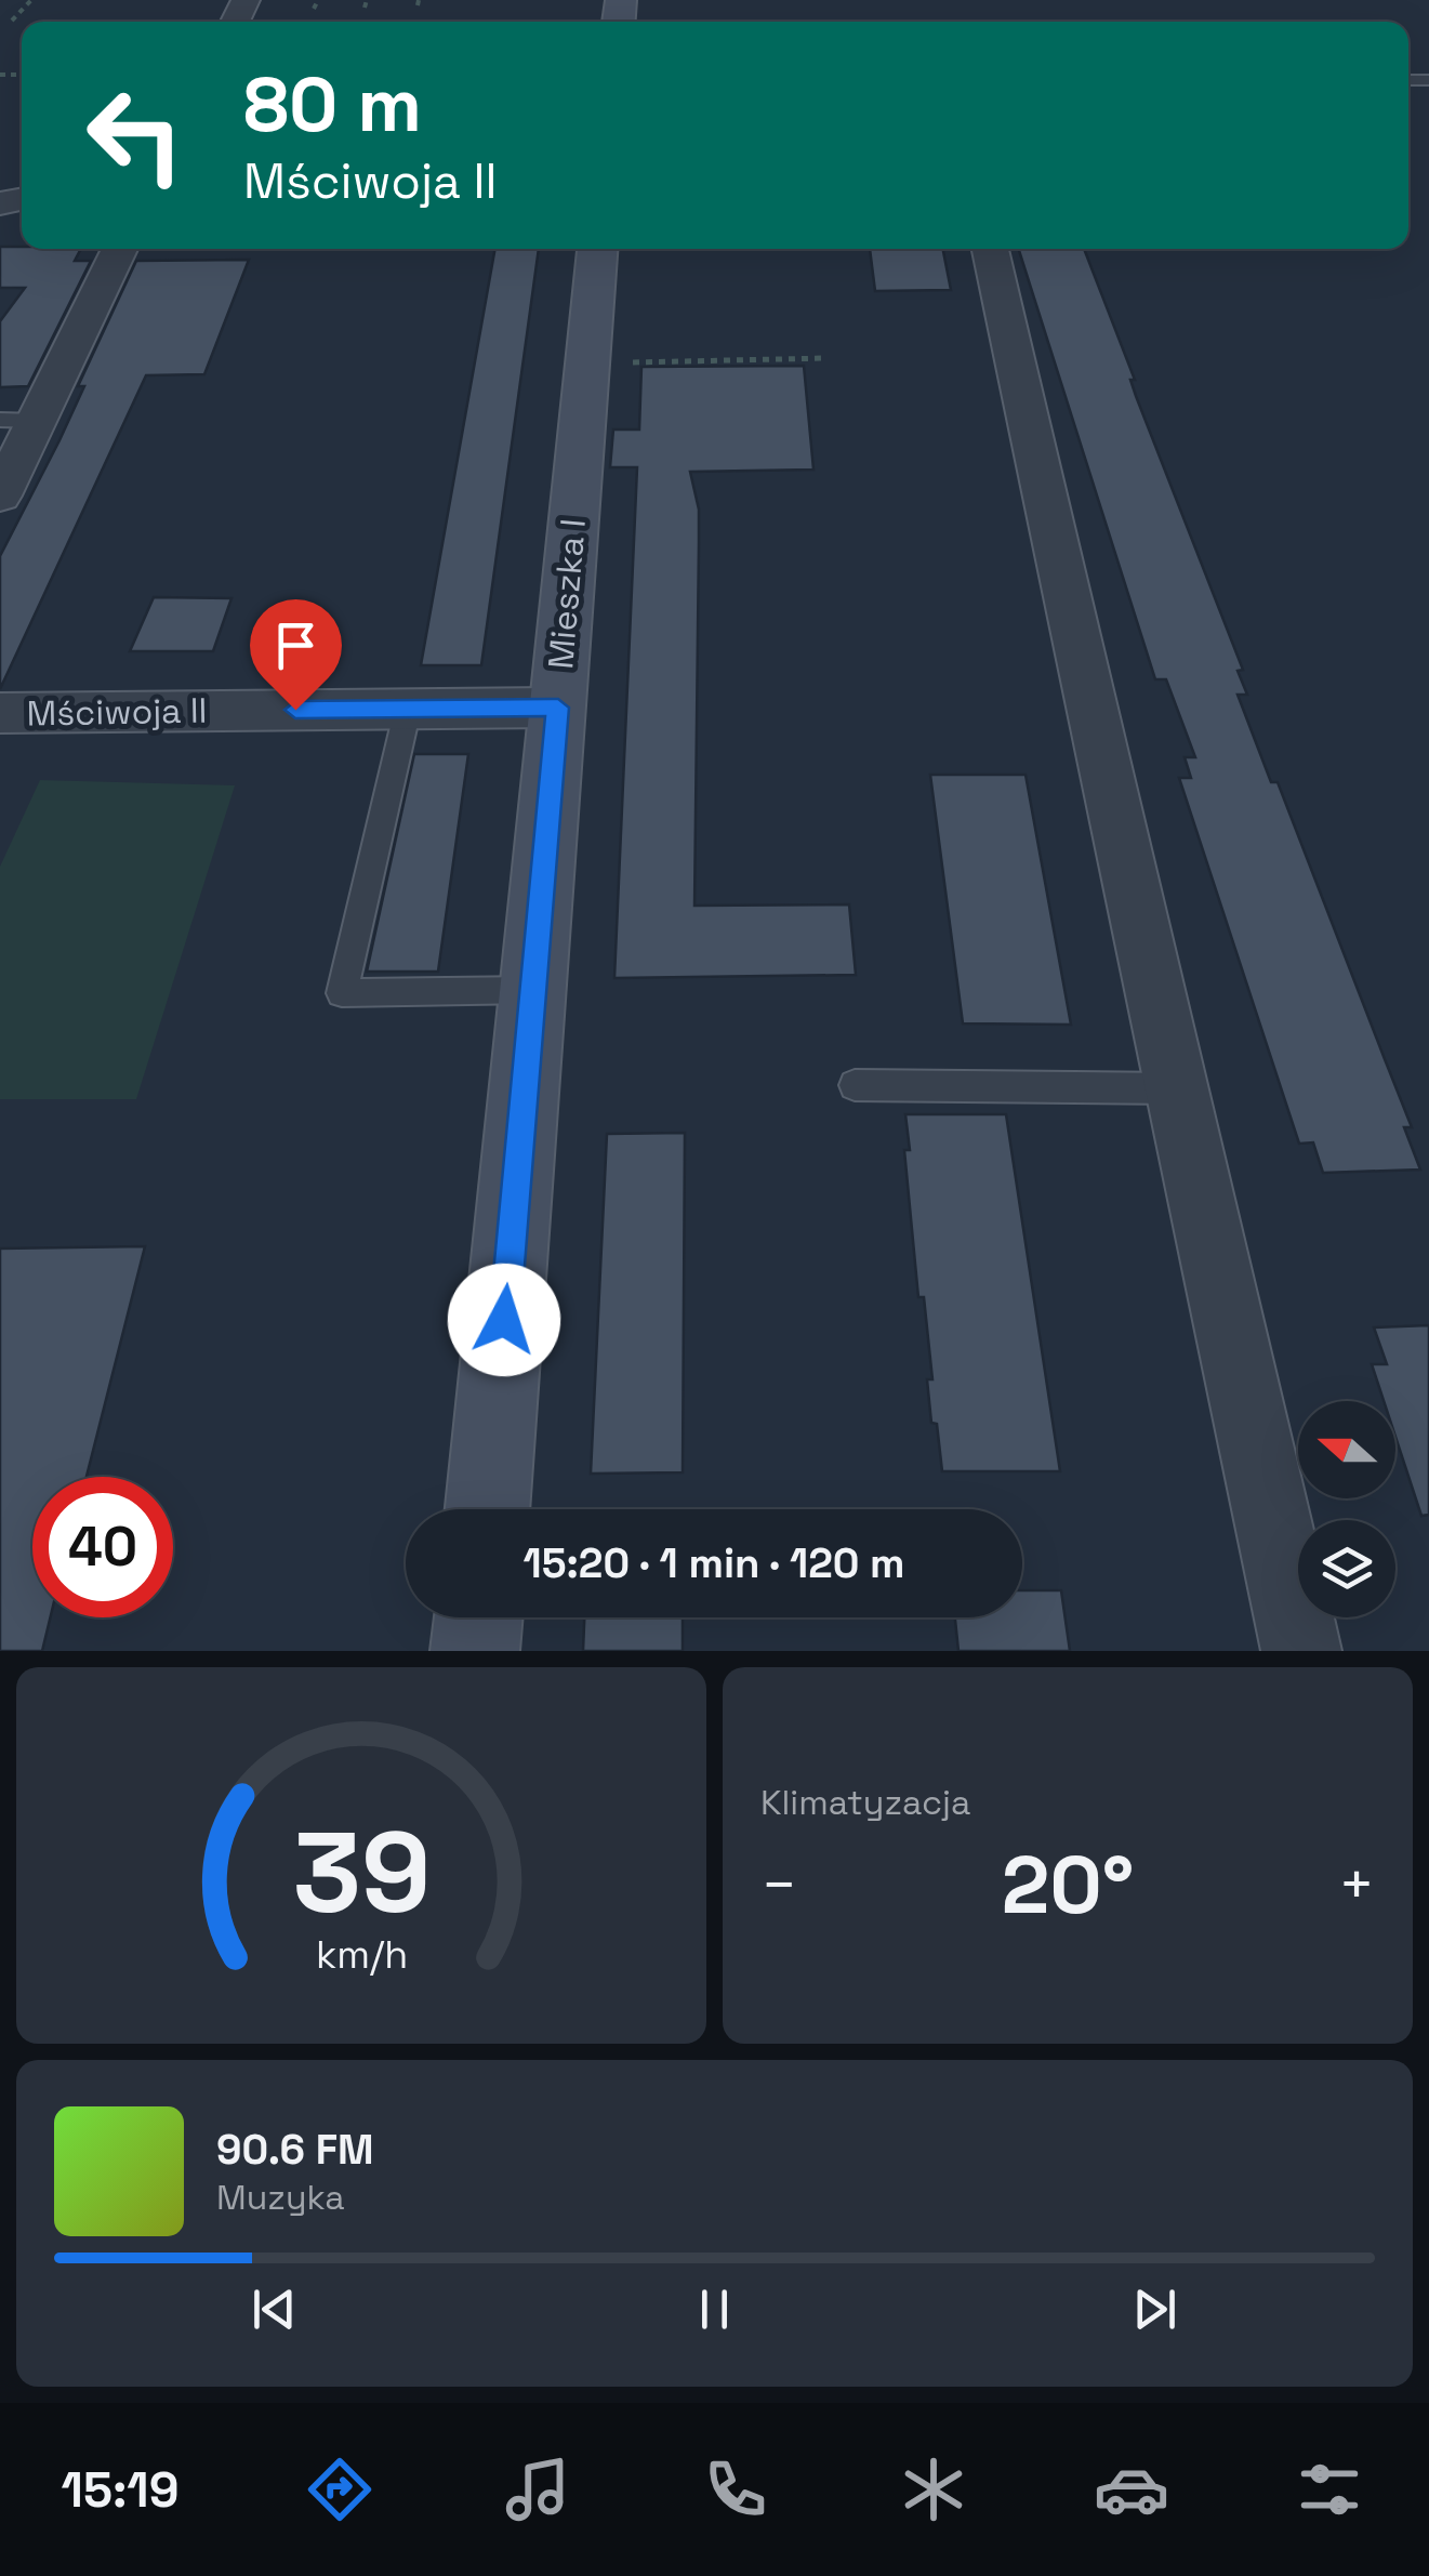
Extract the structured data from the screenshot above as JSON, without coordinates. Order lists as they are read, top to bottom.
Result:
{
  "streets": {
    "street": ["Mieszka I", "Mściwoja II"]
  },
  "crossings": [
    ["Mieszka I", "Mściwoja II"]
  ],
  "north": "left",
  "page": {
    "turn": ["80 m", "Mściwoja II"],
    "limit": "40",
    "trip": "15:20 · 1 min · 120 m",
    "tile": "Klimatyzacja",
    "heat": ["−", "20°", "+"],
    "song": ["90.6 FM", "Muzyka"],
    "tabs": "15:19",
    "gauge": ["39", "km/h"]
  }
}
